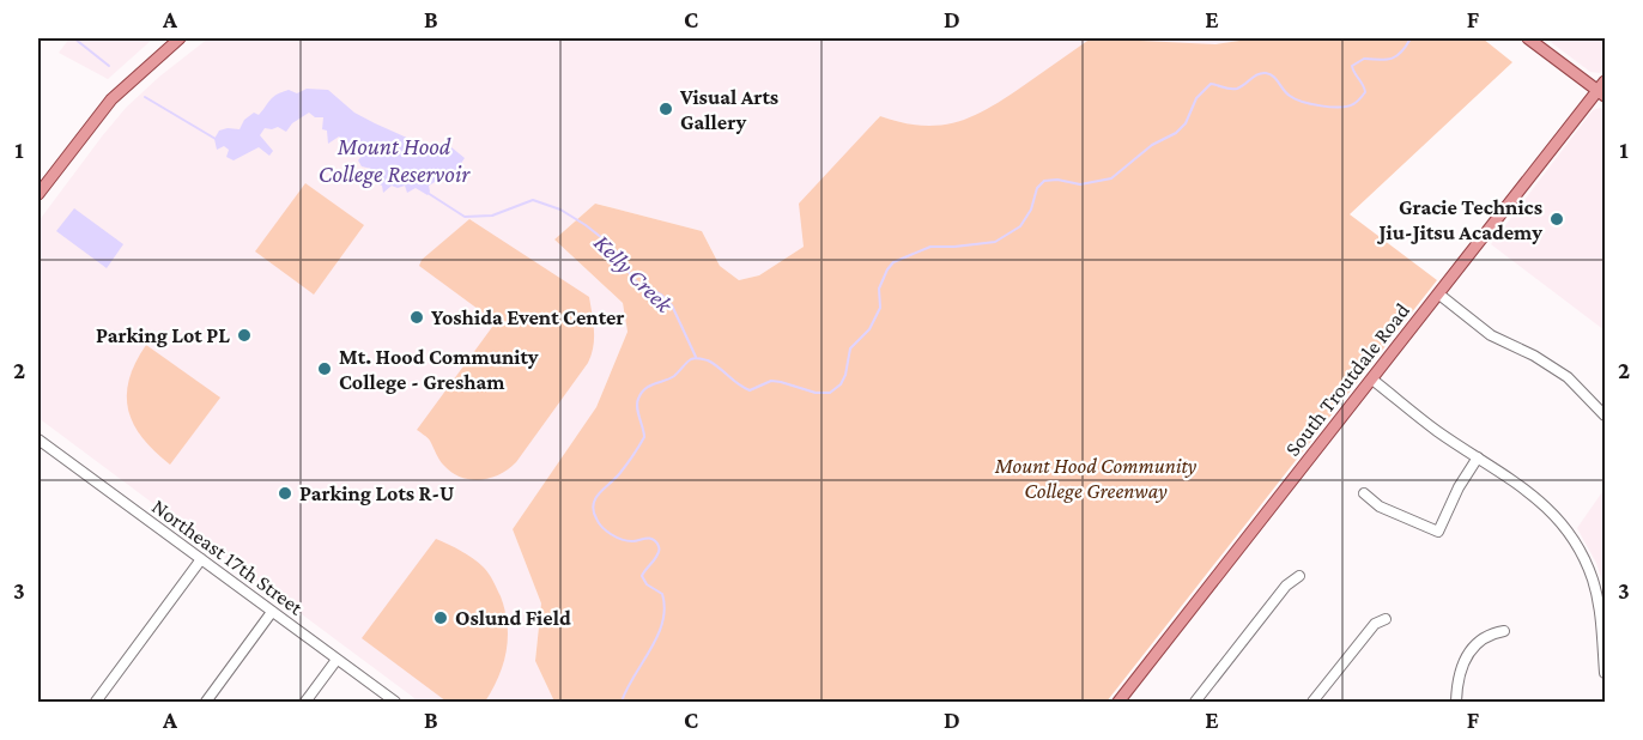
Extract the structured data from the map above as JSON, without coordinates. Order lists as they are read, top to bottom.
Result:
{
  "streets": {
    "main road": ["South Troutdale Road"],
    "street": ["Northeast 17th Street"]
  },
  "water": ["Mount Hood College Reservoir", "Kelly Creek"],
  "parks": ["Mount Hood Community College Greenway"],
  "places": [
    "Visual Arts Gallery",
    "Gracie Technics Jiu-Jitsu Academy",
    "Yoshida Event Center",
    "Parking Lot PL",
    "Mt. Hood Community College - Gresham",
    "Parking Lots R-U",
    "Oslund Field"
  ],
  "grid": {
    "columns": [
      "A",
      "B",
      "C",
      "D",
      "E",
      "F"
    ],
    "rows": ["1", "2", "3"]
  }
}
